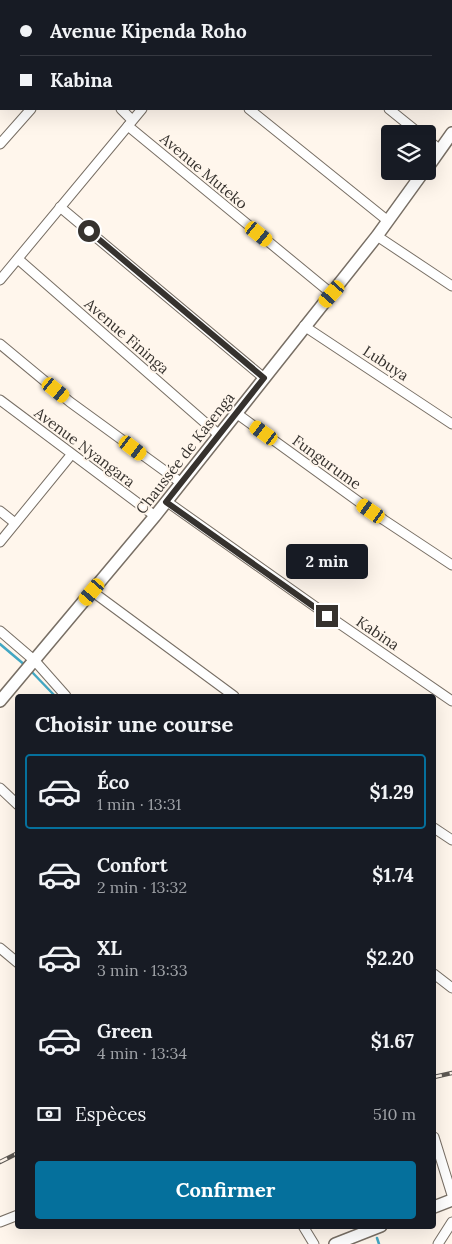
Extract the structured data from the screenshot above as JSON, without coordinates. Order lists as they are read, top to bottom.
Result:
{
  "streets": {
    "main road": ["Chaussée de Kasenga"],
    "street": [
      "Avenue Muteko",
      "Avenue Fininga",
      "Lubuya",
      "Avenue Nyangara",
      "Fungurume",
      "Kabina"
    ]
  },
  "crossings": [
    ["Avenue Muteko", "Chaussée de Kasenga"],
    ["Avenue Fininga", "Chaussée de Kasenga"],
    ["Lubuya", "Chaussée de Kasenga"],
    ["Avenue Nyangara", "Chaussée de Kasenga"],
    ["Chaussée de Kasenga", "Fungurume"],
    ["Chaussée de Kasenga", "Kabina"]
  ],
  "page": {
    "banner": ["Avenue Kipenda Roho", "Kabina"],
    "bubble": "2 min",
    "heading": "Choisir une course",
    "list": [
      {
        "name": "Éco",
        "note": "1 min · 13:31",
        "value": "$1.29"
      },
      {
        "name": "Confort",
        "note": "2 min · 13:32",
        "value": "$1.74"
      },
      {
        "name": "XL",
        "note": "3 min · 13:33",
        "value": "$2.20"
      },
      {
        "name": "Green",
        "note": "4 min · 13:34",
        "value": "$1.67"
      }
    ],
    "pay": ["Espèces", "510 m"],
    "buttons": "Confirmer"
  }
}
